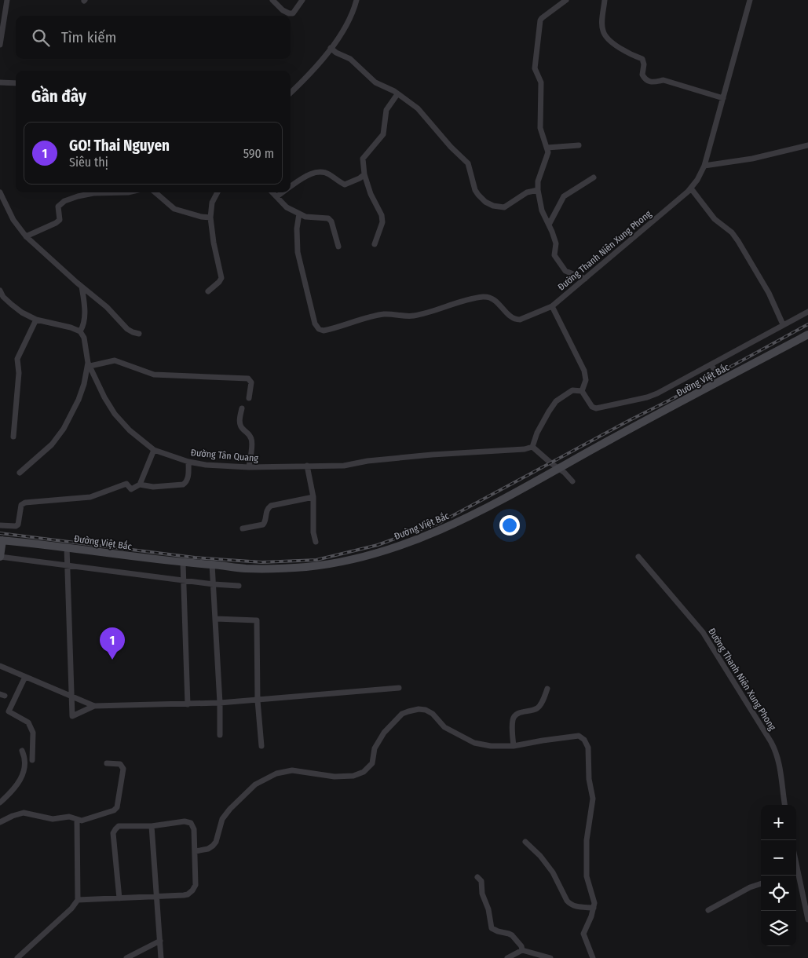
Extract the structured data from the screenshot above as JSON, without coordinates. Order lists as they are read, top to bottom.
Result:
{
  "streets": {
    "main road": ["Đường Việt Bắc"],
    "street": ["Đường Thanh Niên Xung Phong", "Đường Tân Quang"]
  },
  "page": {
    "search": "Tìm kiếm",
    "heading": "Gần đây",
    "list": [
      {
        "mark": "1",
        "name": "GO! Thai Nguyen",
        "note": "Siêu thị",
        "value": "590 m"
      }
    ],
    "pins": "1",
    "map_buttons": ["+", "−"]
  }
}
